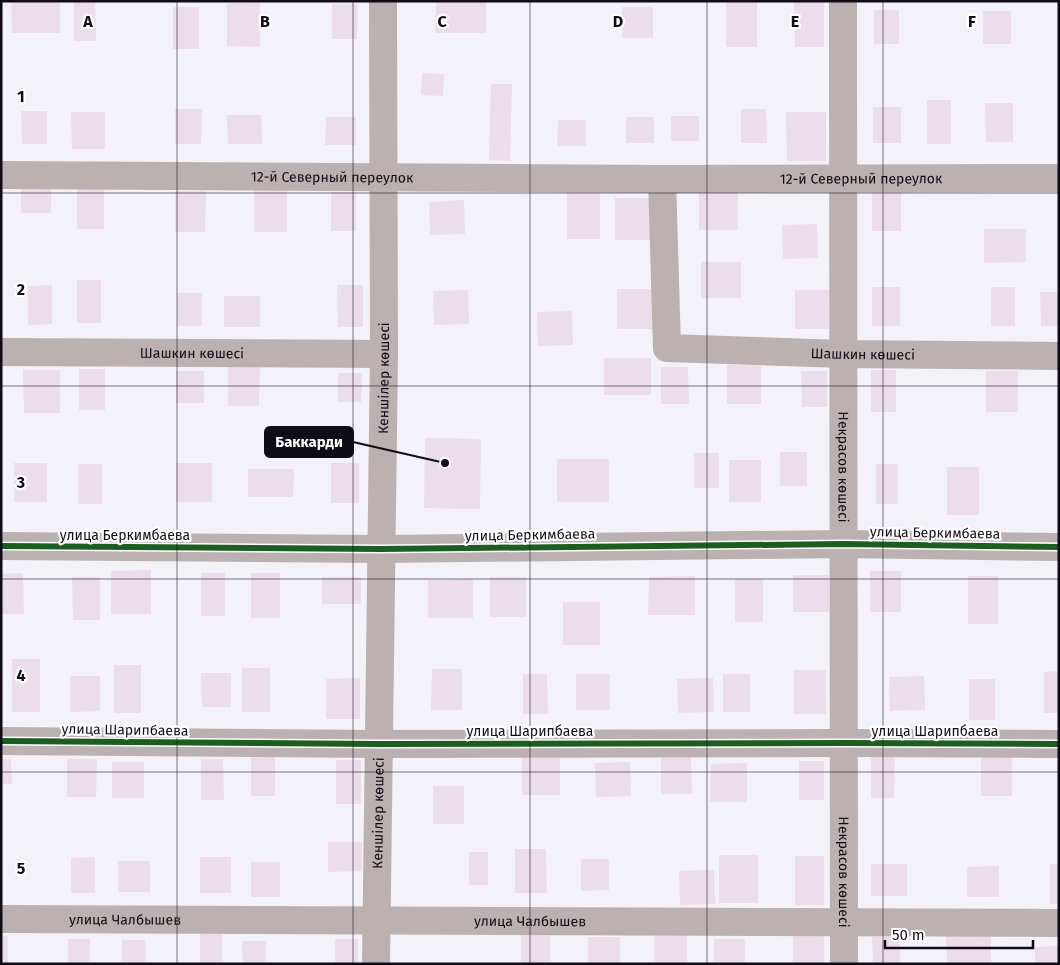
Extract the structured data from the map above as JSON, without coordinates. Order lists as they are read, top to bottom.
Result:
{
  "streets": {
    "street": [
      "12-й Северный переулок",
      "Шашкин көшесі",
      "Кеншілер көшесі",
      "Некрасов көшесі",
      "улица Беркимбаева",
      "улица Шарипбаева",
      "улица Чалбышев"
    ]
  },
  "crossings": [
    ["12-й Северный переулок", "Шашкин көшесі"],
    ["12-й Северный переулок", "Кеншілер көшесі"],
    ["12-й Северный переулок", "Некрасов көшесі"],
    ["Шашкин көшесі", "Кеншілер көшесі"],
    ["Шашкин көшесі", "Некрасов көшесі"],
    ["Кеншілер көшесі", "улица Беркимбаева"],
    ["Кеншілер көшесі", "улица Шарипбаева"],
    ["Кеншілер көшесі", "улица Чалбышев"],
    ["Некрасов көшесі", "улица Беркимбаева"],
    ["Некрасов көшесі", "улица Шарипбаева"],
    ["Некрасов көшесі", "улица Чалбышев"]
  ],
  "places": ["Баккарди"],
  "scale_bar": "50 m",
  "grid": {
    "columns": [
      "A",
      "B",
      "C",
      "D",
      "E",
      "F"
    ],
    "rows": [
      "1",
      "2",
      "3",
      "4",
      "5"
    ]
  }
}
